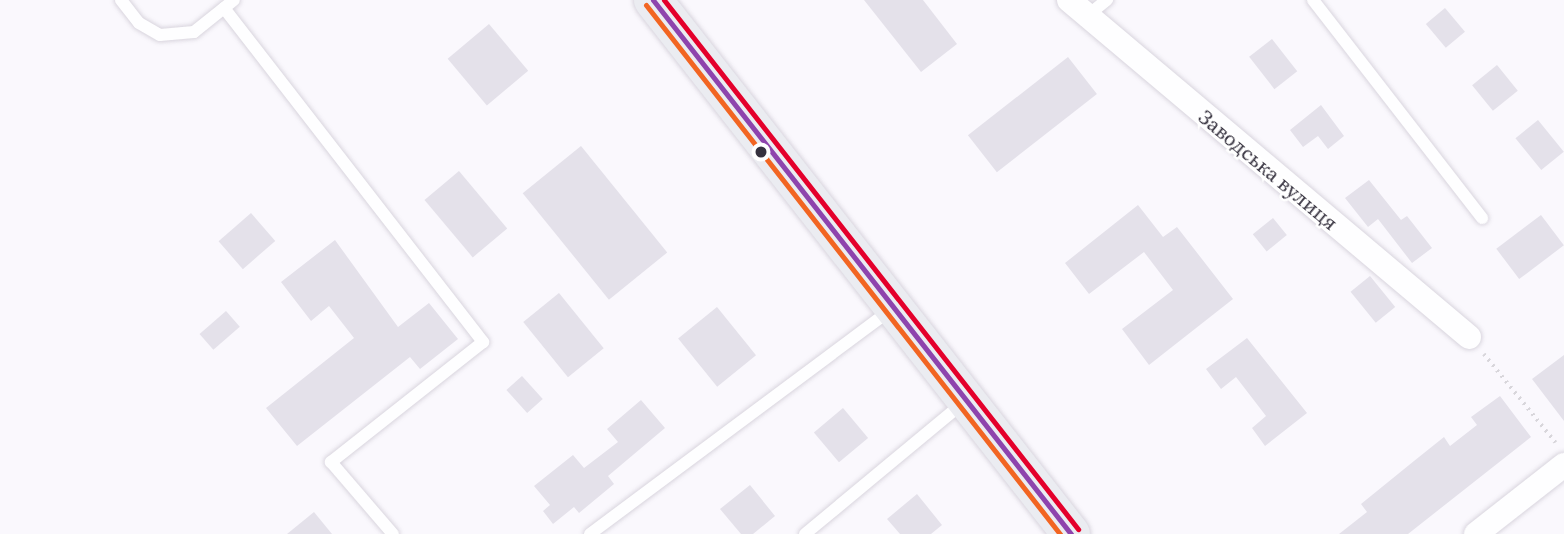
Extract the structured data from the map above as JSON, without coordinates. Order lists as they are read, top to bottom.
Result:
{
  "streets": {
    "street": ["Заводська вулиця"]
  }
}
